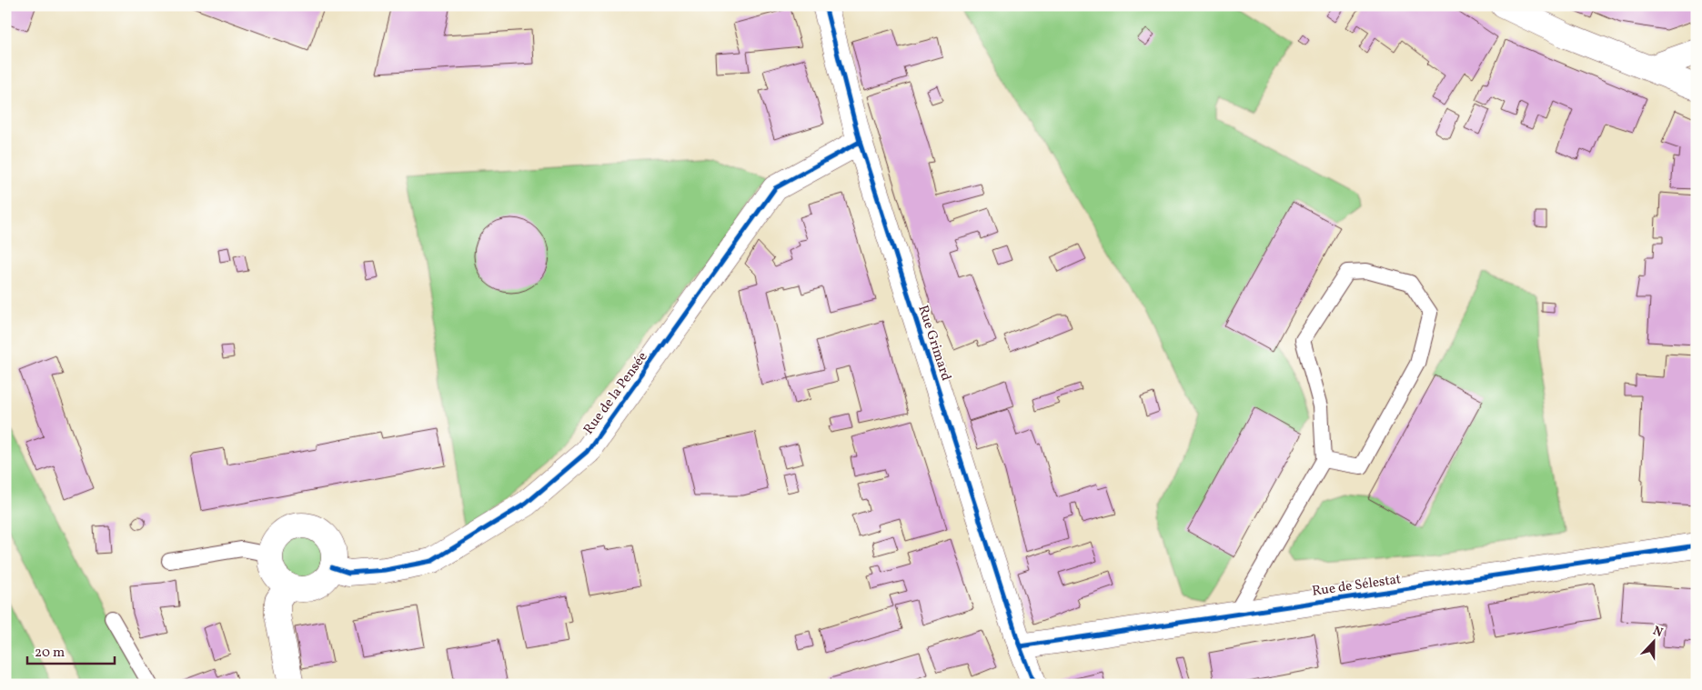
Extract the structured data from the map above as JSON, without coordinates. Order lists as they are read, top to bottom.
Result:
{
  "streets": {
    "street": ["Rue Grimard", "Rue de la Pensée", "Rue de Sélestat"]
  },
  "crossings": [
    ["Rue Grimard", "Rue de la Pensée"],
    ["Rue Grimard", "Rue de Sélestat"]
  ],
  "scale_bar": "20 m",
  "north": "top"
}
